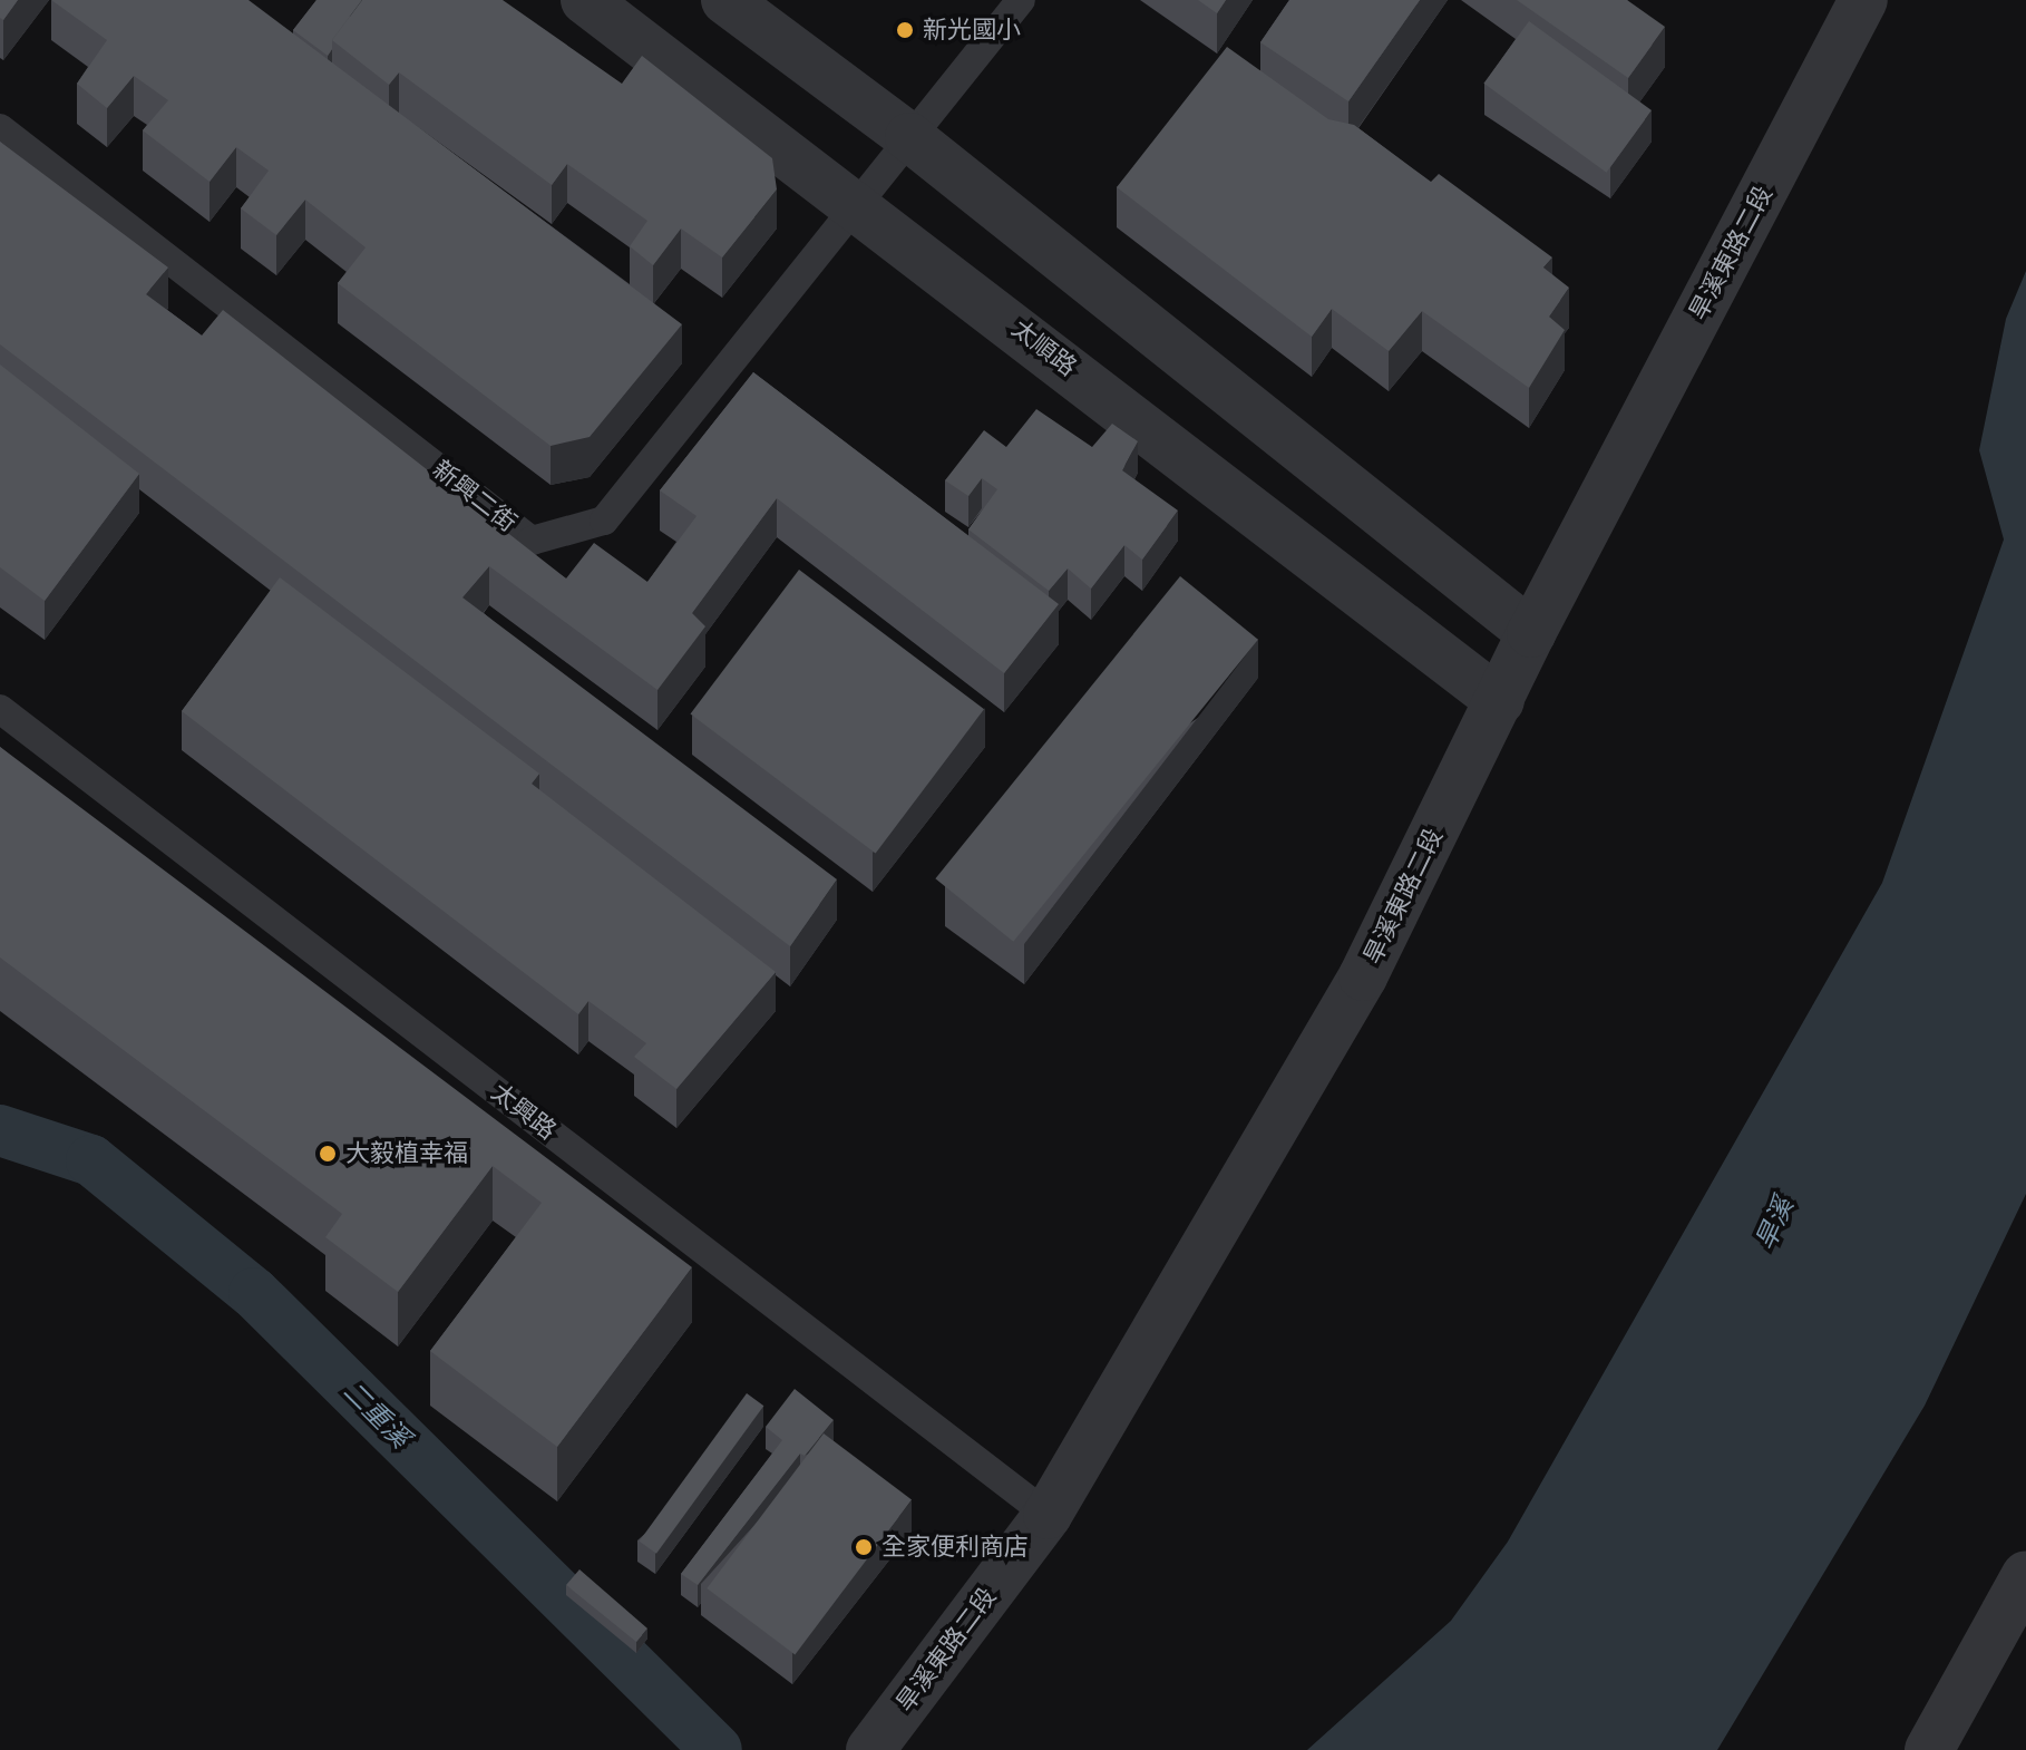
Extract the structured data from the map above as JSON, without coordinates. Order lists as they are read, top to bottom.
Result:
{
  "streets": {
    "street": ["旱溪東路二段", "太順路"],
    "lane": ["新興二街", "太興路"]
  },
  "crossings": [
    ["旱溪東路二段", "太順路"],
    ["旱溪東路二段", "太興路"],
    ["太順路", "新興二街"]
  ],
  "water": ["旱溪", "二重溪"],
  "places": ["新光國小", "大毅植幸福", "全家便利商店"]
}
